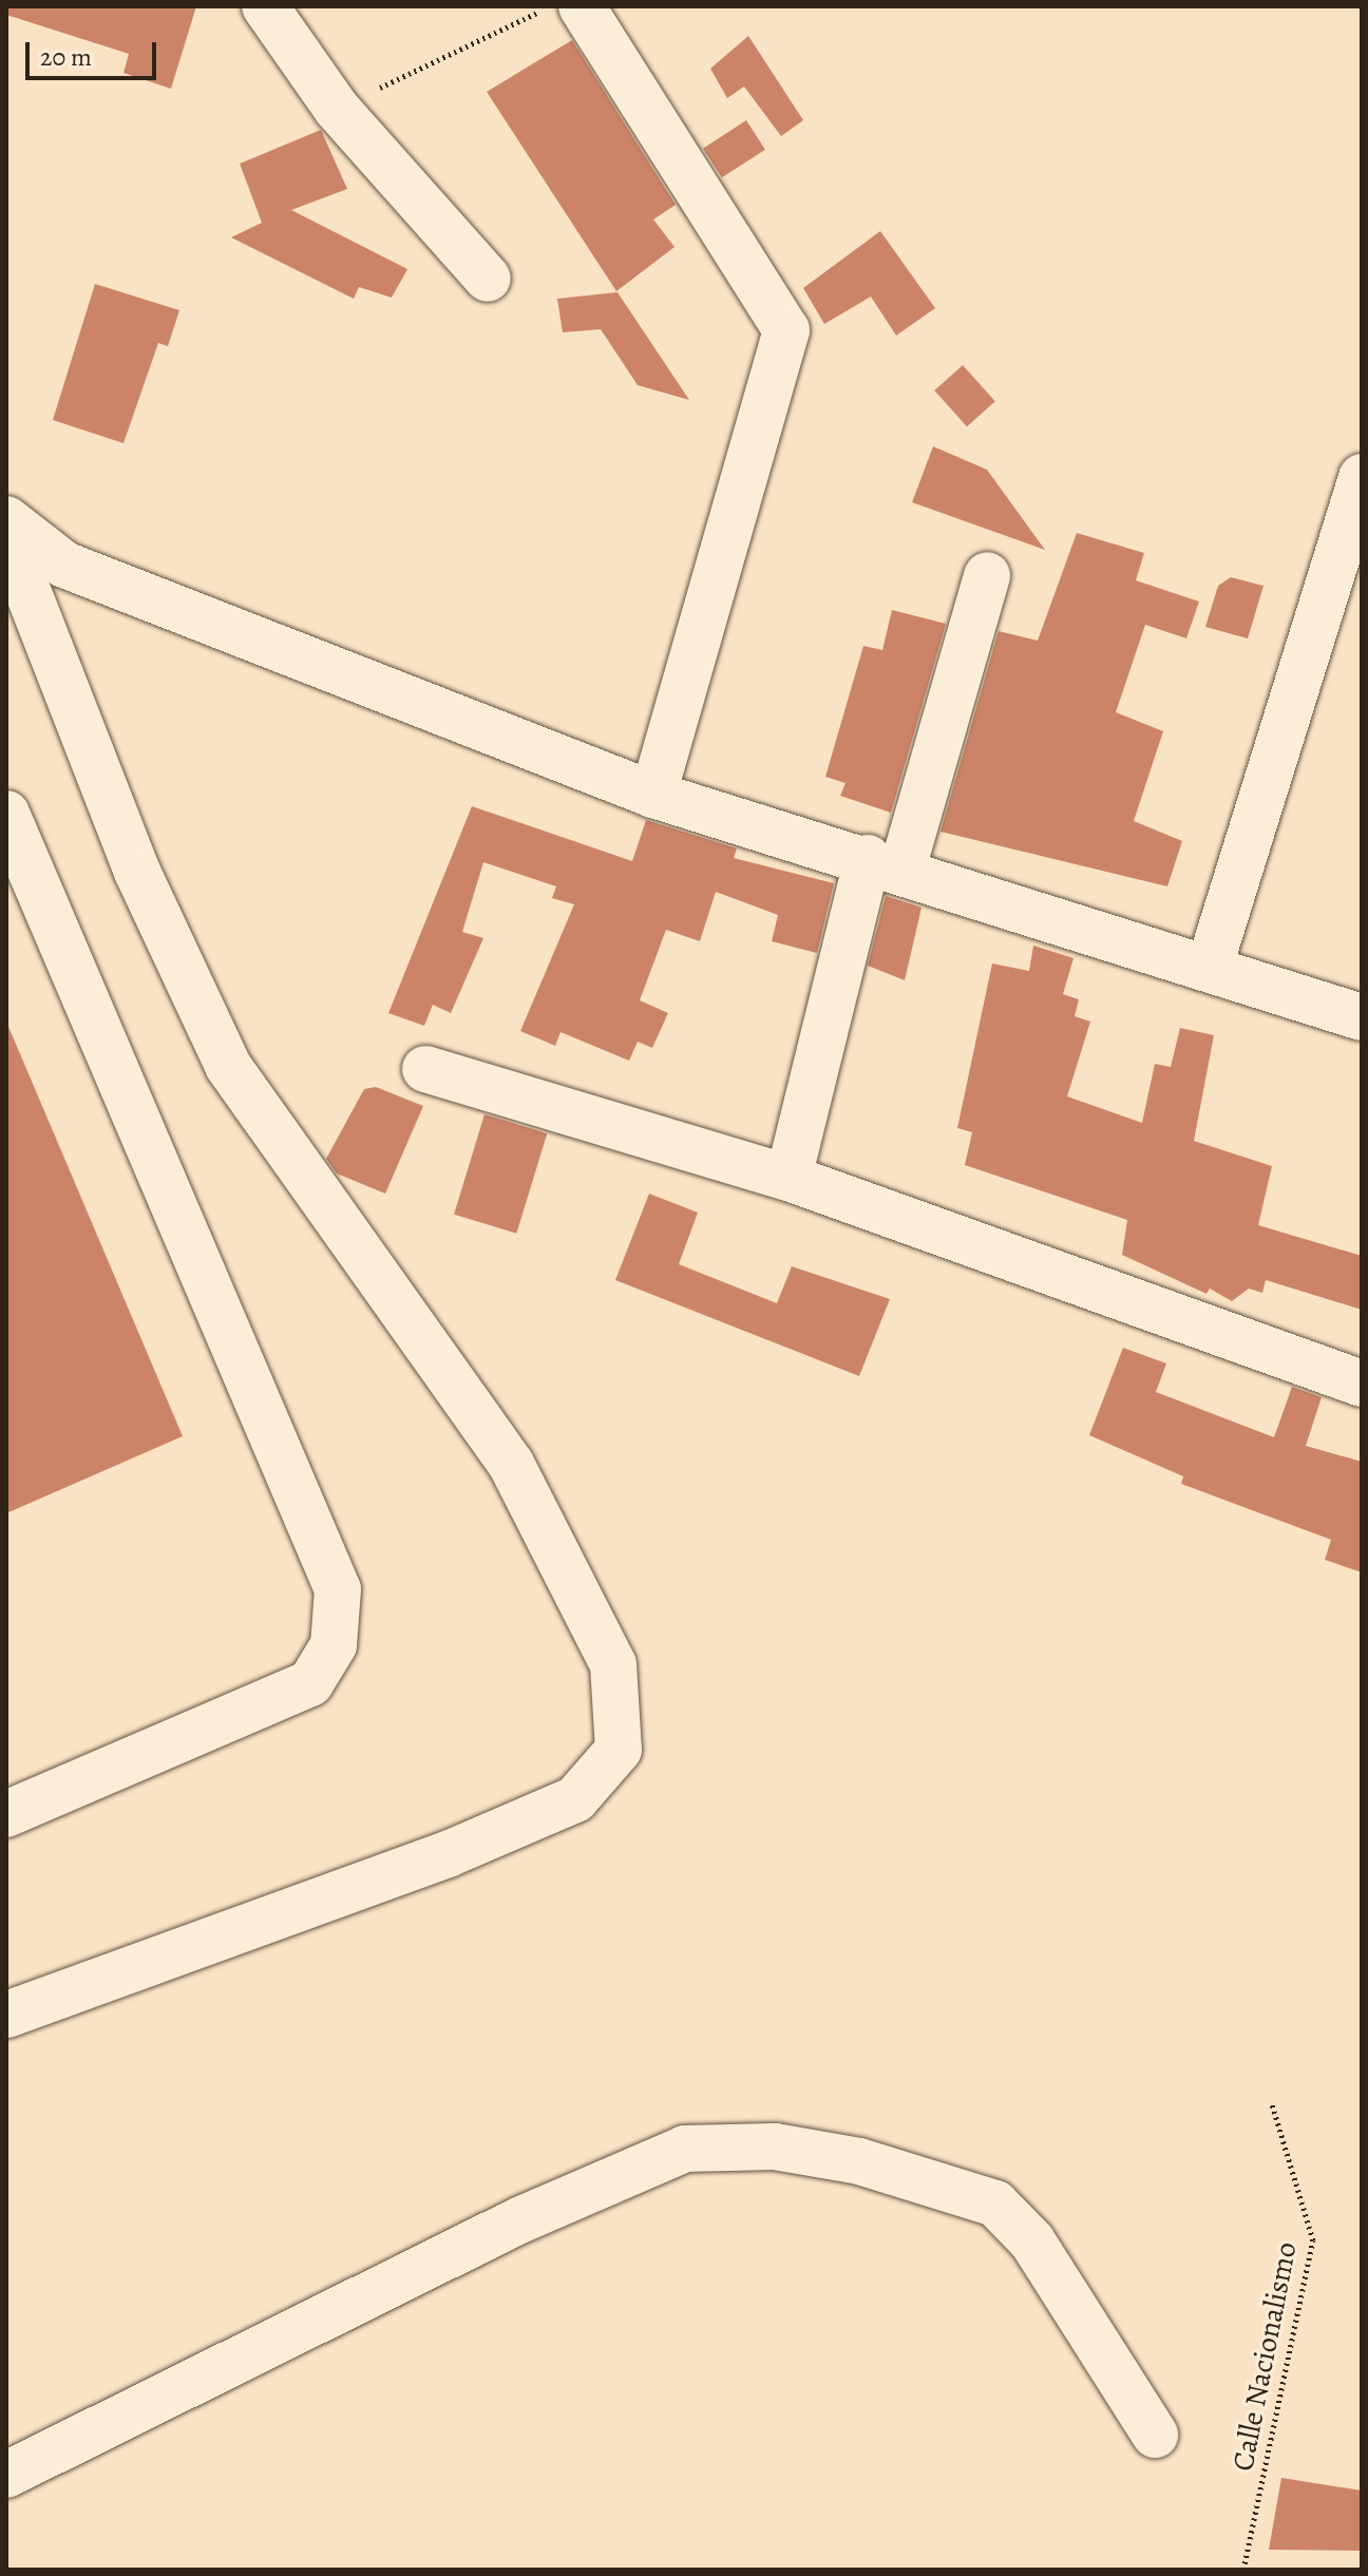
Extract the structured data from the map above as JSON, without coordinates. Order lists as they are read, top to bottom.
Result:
{
  "streets": {
    "path": ["Calle Nacionalismo"]
  },
  "scale_bar": "20 m"
}
